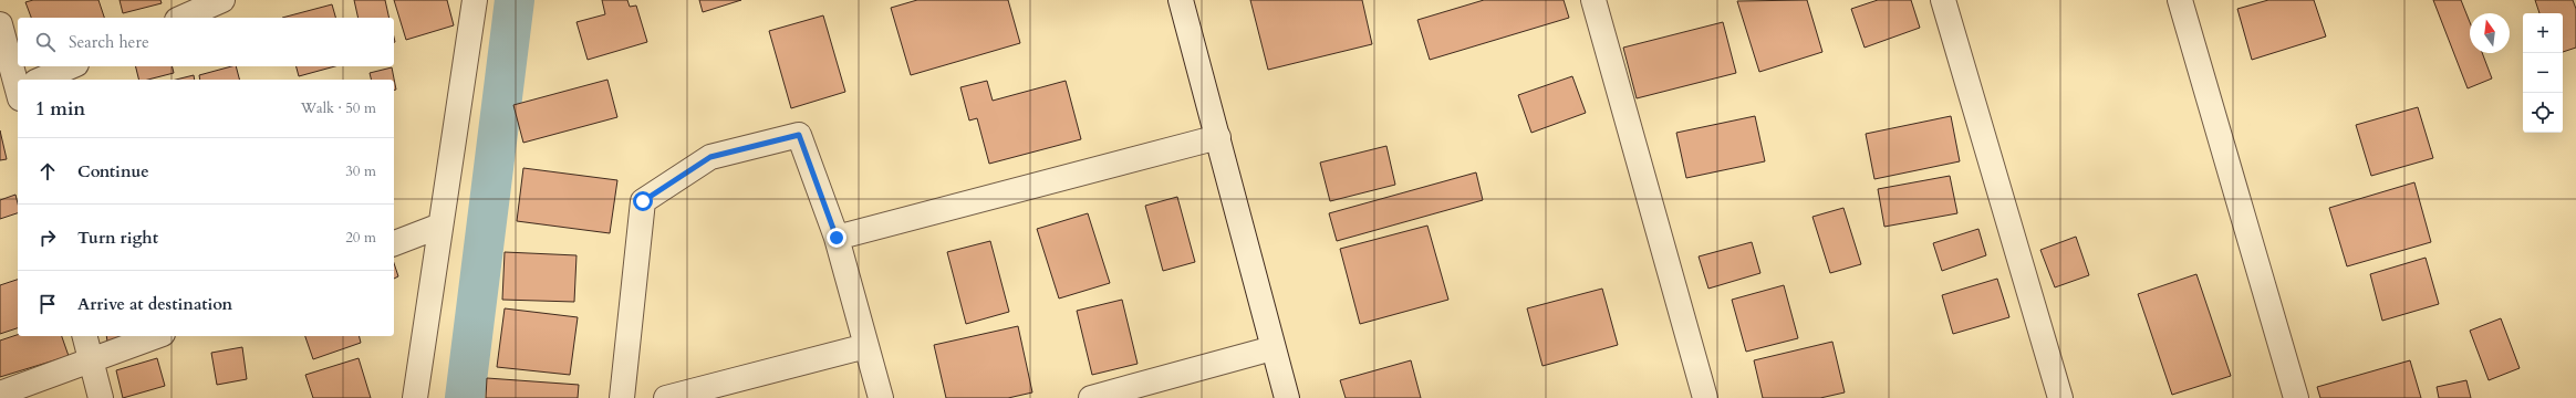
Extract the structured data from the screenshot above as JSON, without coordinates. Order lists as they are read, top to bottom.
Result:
{
  "north": "top",
  "page": {
    "map_buttons": ["+", "−"],
    "search": "Search here",
    "heading": ["1 min", "Walk · 50 m"],
    "list": [
      ["Continue", "30 m"],
      ["Turn right", "20 m"],
      "Arrive at destination"
    ]
  }
}
